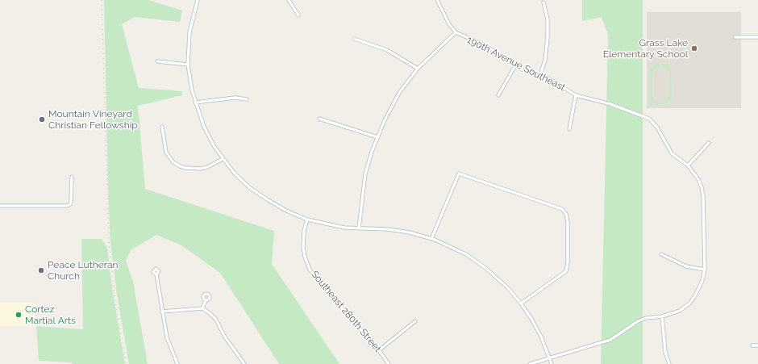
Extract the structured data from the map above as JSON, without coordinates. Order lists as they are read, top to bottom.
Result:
{
  "streets": {
    "street": ["190th Avenue Southeast", "Southeast 280th Street"]
  },
  "places": [
    "Grass Lake Elementary School",
    "Mountain Vineyard Christian Fellowship",
    "Peace Lutheran Church",
    "Cortez Martial Arts"
  ]
}
